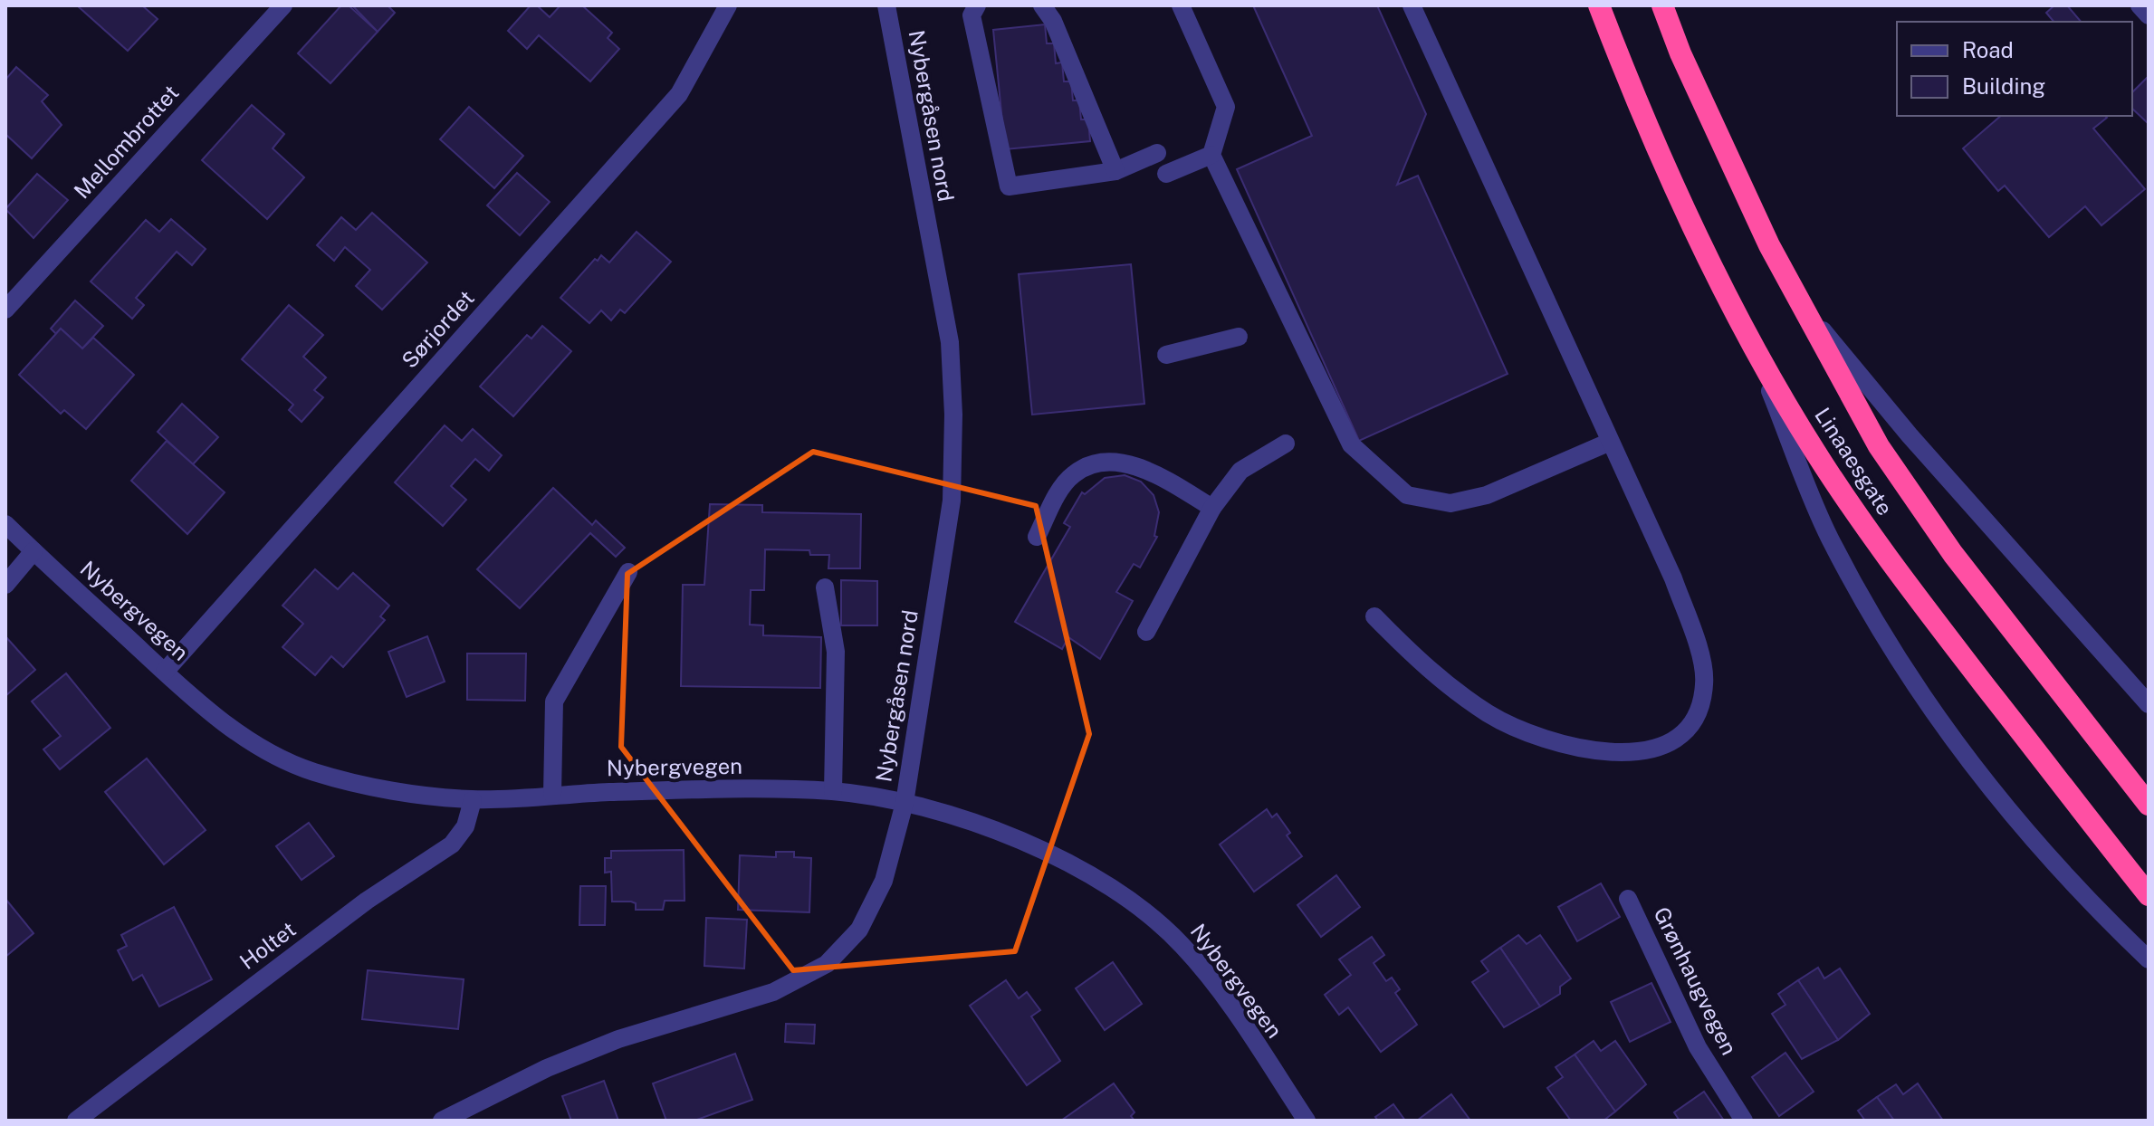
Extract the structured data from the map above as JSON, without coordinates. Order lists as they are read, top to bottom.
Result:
{
  "streets": {
    "highway": ["Linaaesgate"],
    "street": [
      "Nybergåsen nord",
      "Mellombrottet",
      "Sørjordet",
      "Nybergvegen",
      "Holtet",
      "Grønhaugvegen"
    ]
  },
  "crossings": [
    ["Nybergåsen nord", "Nybergvegen"],
    ["Sørjordet", "Nybergvegen"],
    ["Nybergvegen", "Holtet"]
  ],
  "legend": ["Road", "Building"]
}
